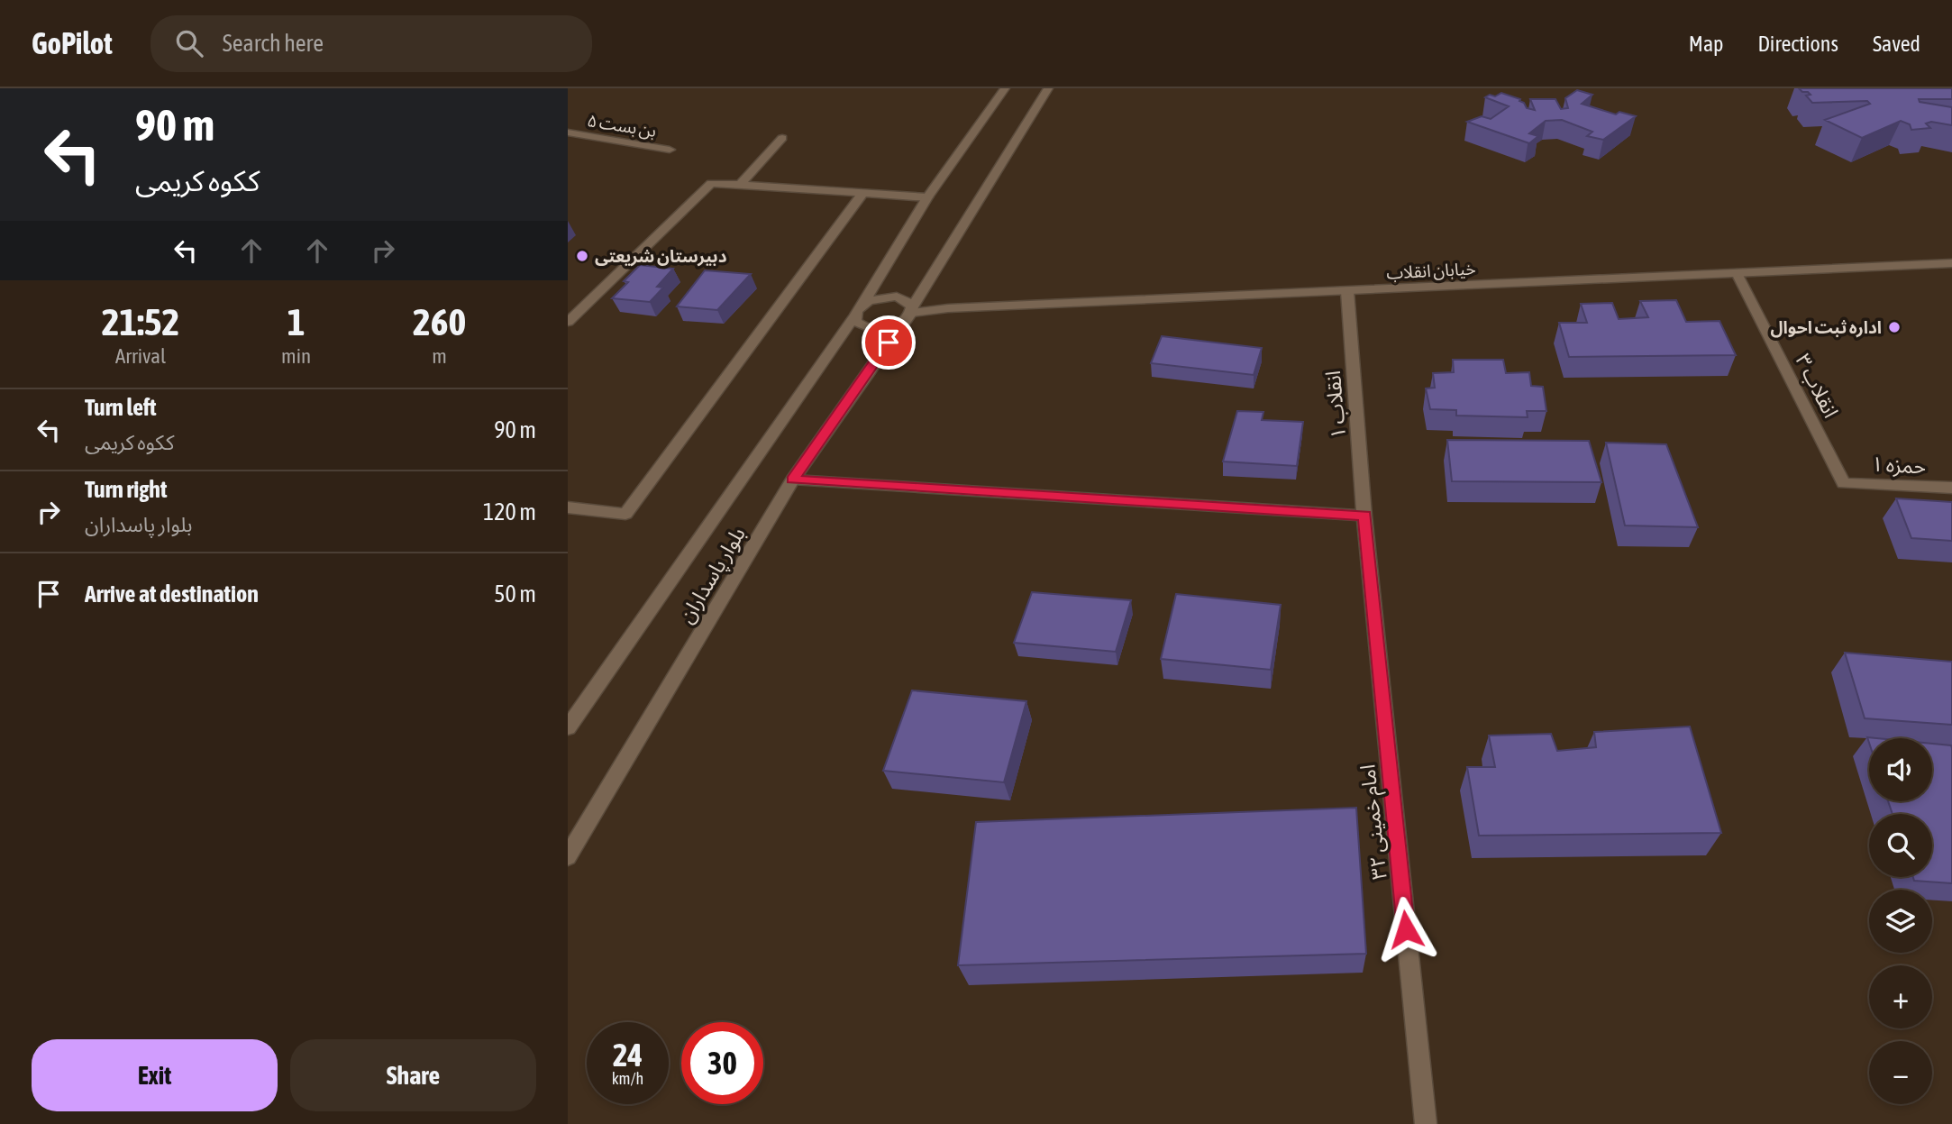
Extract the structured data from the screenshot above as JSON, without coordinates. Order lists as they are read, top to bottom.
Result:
{
  "streets": {
    "street": [
      "بن بست ۵",
      "خیابان انقلاب",
      "انقلاب ۳",
      "انقلاب ۱",
      "حمزه ۱",
      "بلوار پاسداران",
      "امام خمینی ۳۲"
    ]
  },
  "crossings": [
    ["خیابان انقلاب", "انقلاب ۳"],
    ["خیابان انقلاب", "انقلاب ۱"],
    ["خیابان انقلاب", "بلوار پاسداران"],
    ["انقلاب ۳", "حمزه ۱"],
    ["انقلاب ۱", "امام خمینی ۳۲"]
  ],
  "places": ["دبیرستان شریعتی", "اداره ثبت احوال"],
  "page": {
    "header": "GoPilot",
    "search": "Search here",
    "nav": ["Map", "Directions", "Saved"],
    "turn": ["90 m", "ککوه کریمی"],
    "eta": [
      "21:52",
      "Arrival",
      "1",
      "min",
      "260",
      "m"
    ],
    "list": [
      {
        "name": "Turn left",
        "note": "ککوه کریمی",
        "value": "90 m"
      },
      {
        "name": "Turn right",
        "note": "بلوار پاسداران",
        "value": "120 m"
      },
      {
        "name": "Arrive at destination",
        "value": "50 m"
      }
    ],
    "map_buttons": ["+", "−"],
    "speed": "24 km/h",
    "limit": "30",
    "buttons": ["Exit", "Share"]
  }
}
